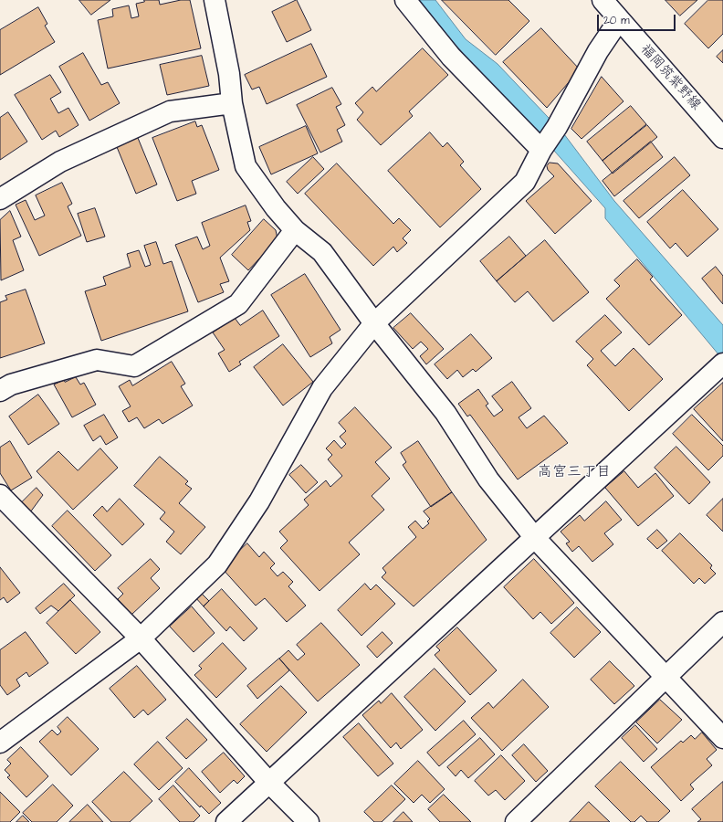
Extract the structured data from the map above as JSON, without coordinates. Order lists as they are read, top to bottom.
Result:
{
  "streets": {
    "street": ["福岡筑紫野線"]
  },
  "districts": ["高宮三丁目"],
  "scale_bar": "20 m"
}
